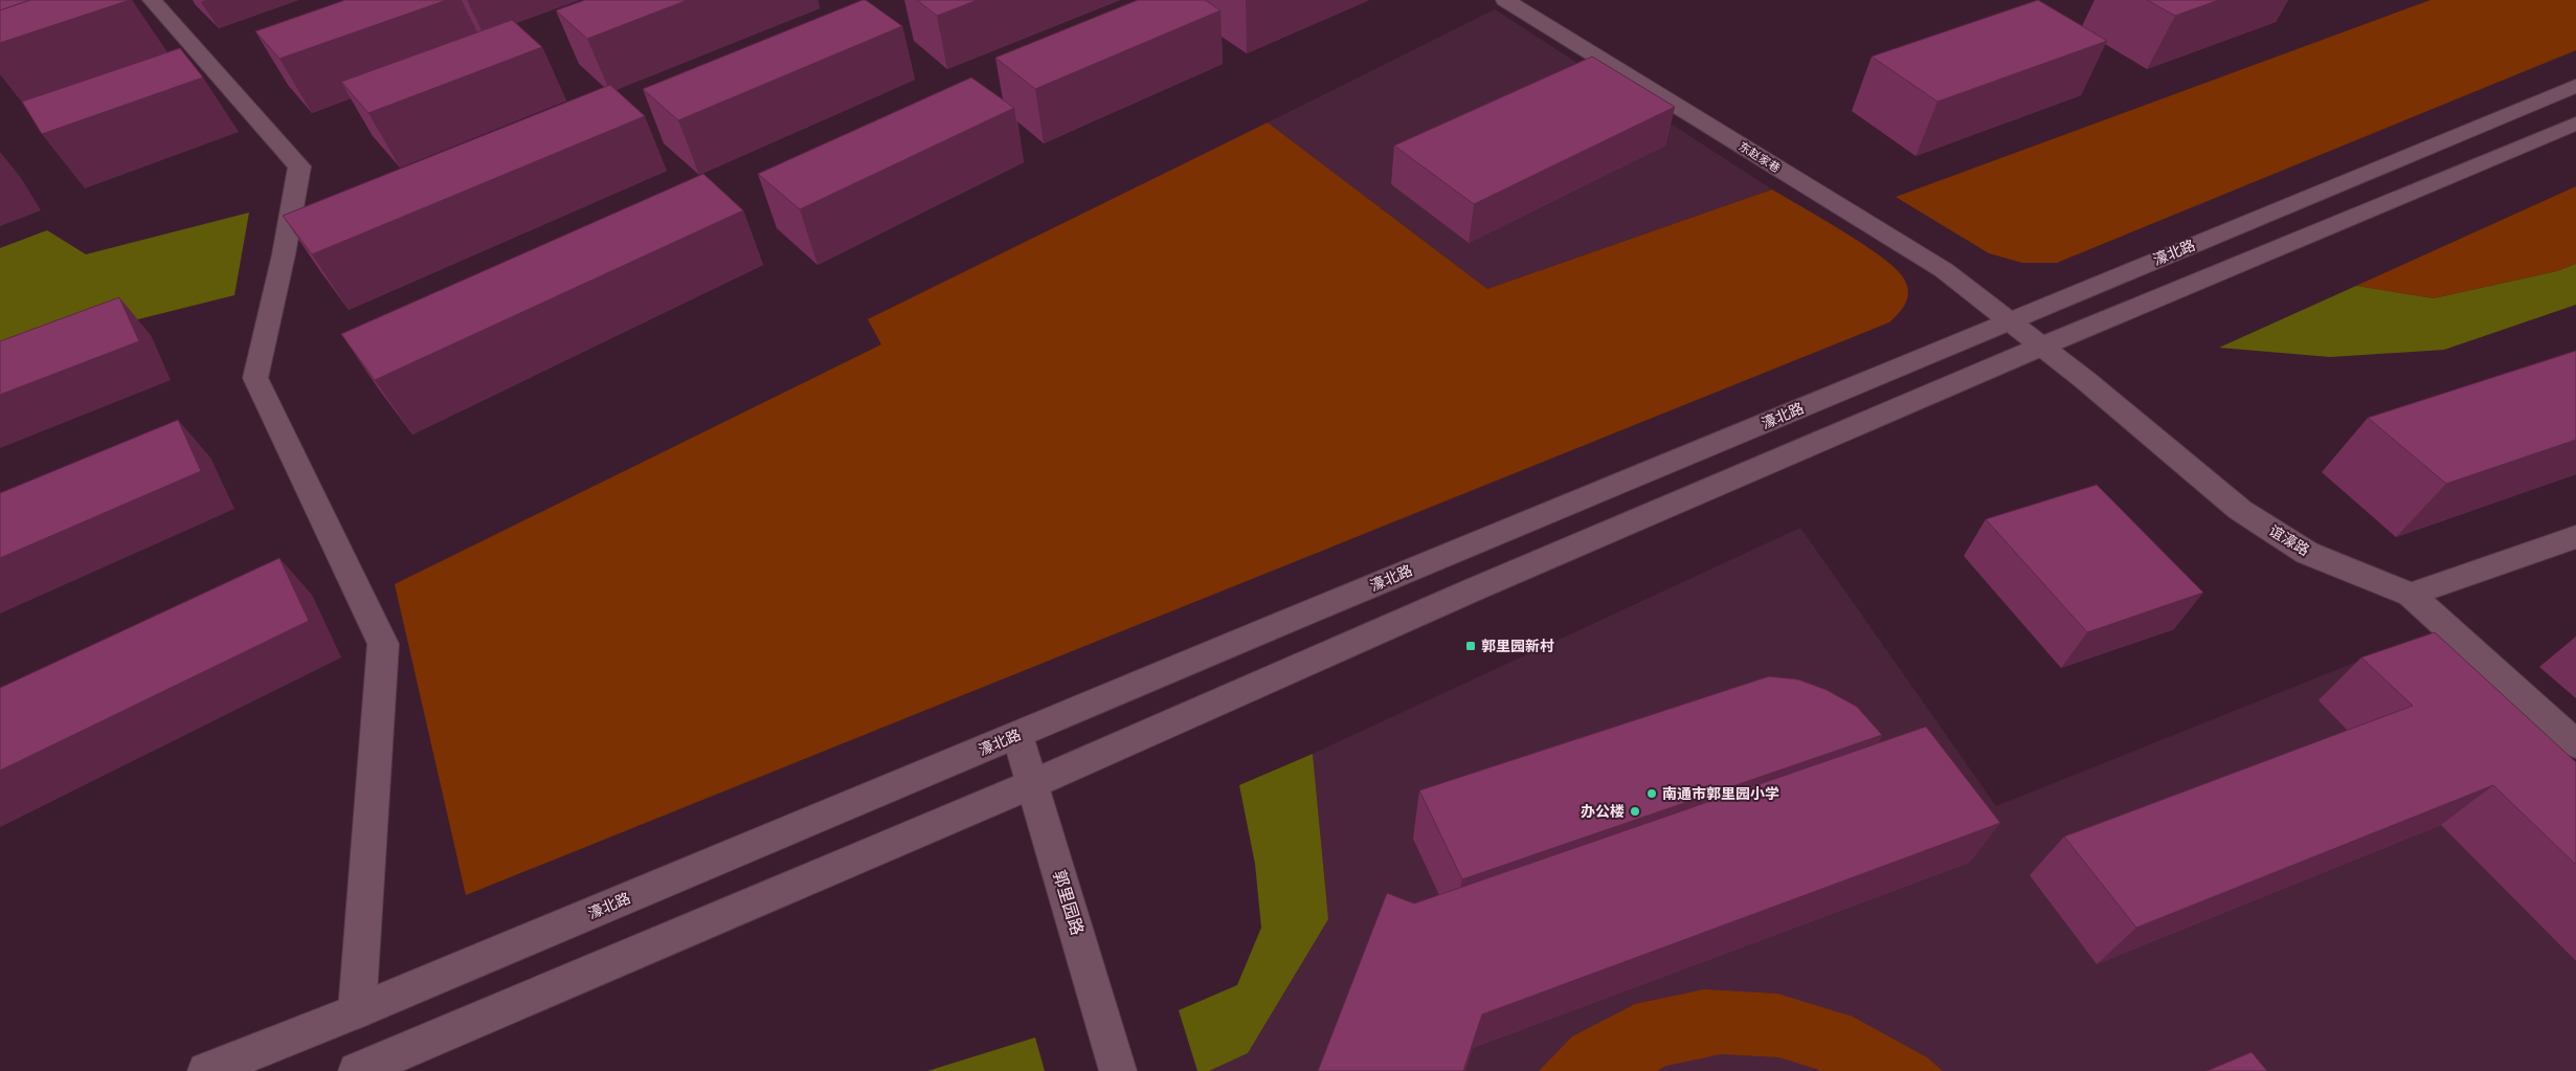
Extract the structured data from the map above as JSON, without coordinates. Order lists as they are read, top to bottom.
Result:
{
  "streets": {
    "street": [
      "东赵家巷",
      "濠北路",
      "谊濠路",
      "郭里园路"
    ]
  },
  "crossings": [
    ["东赵家巷", "濠北路"],
    ["东赵家巷", "谊濠路"],
    ["濠北路", "谊濠路"],
    ["濠北路", "郭里园路"]
  ],
  "places": {
    "transit": ["郭里园新村"],
    "other": ["南通市郭里园小学", "办公楼"]
  }
}
